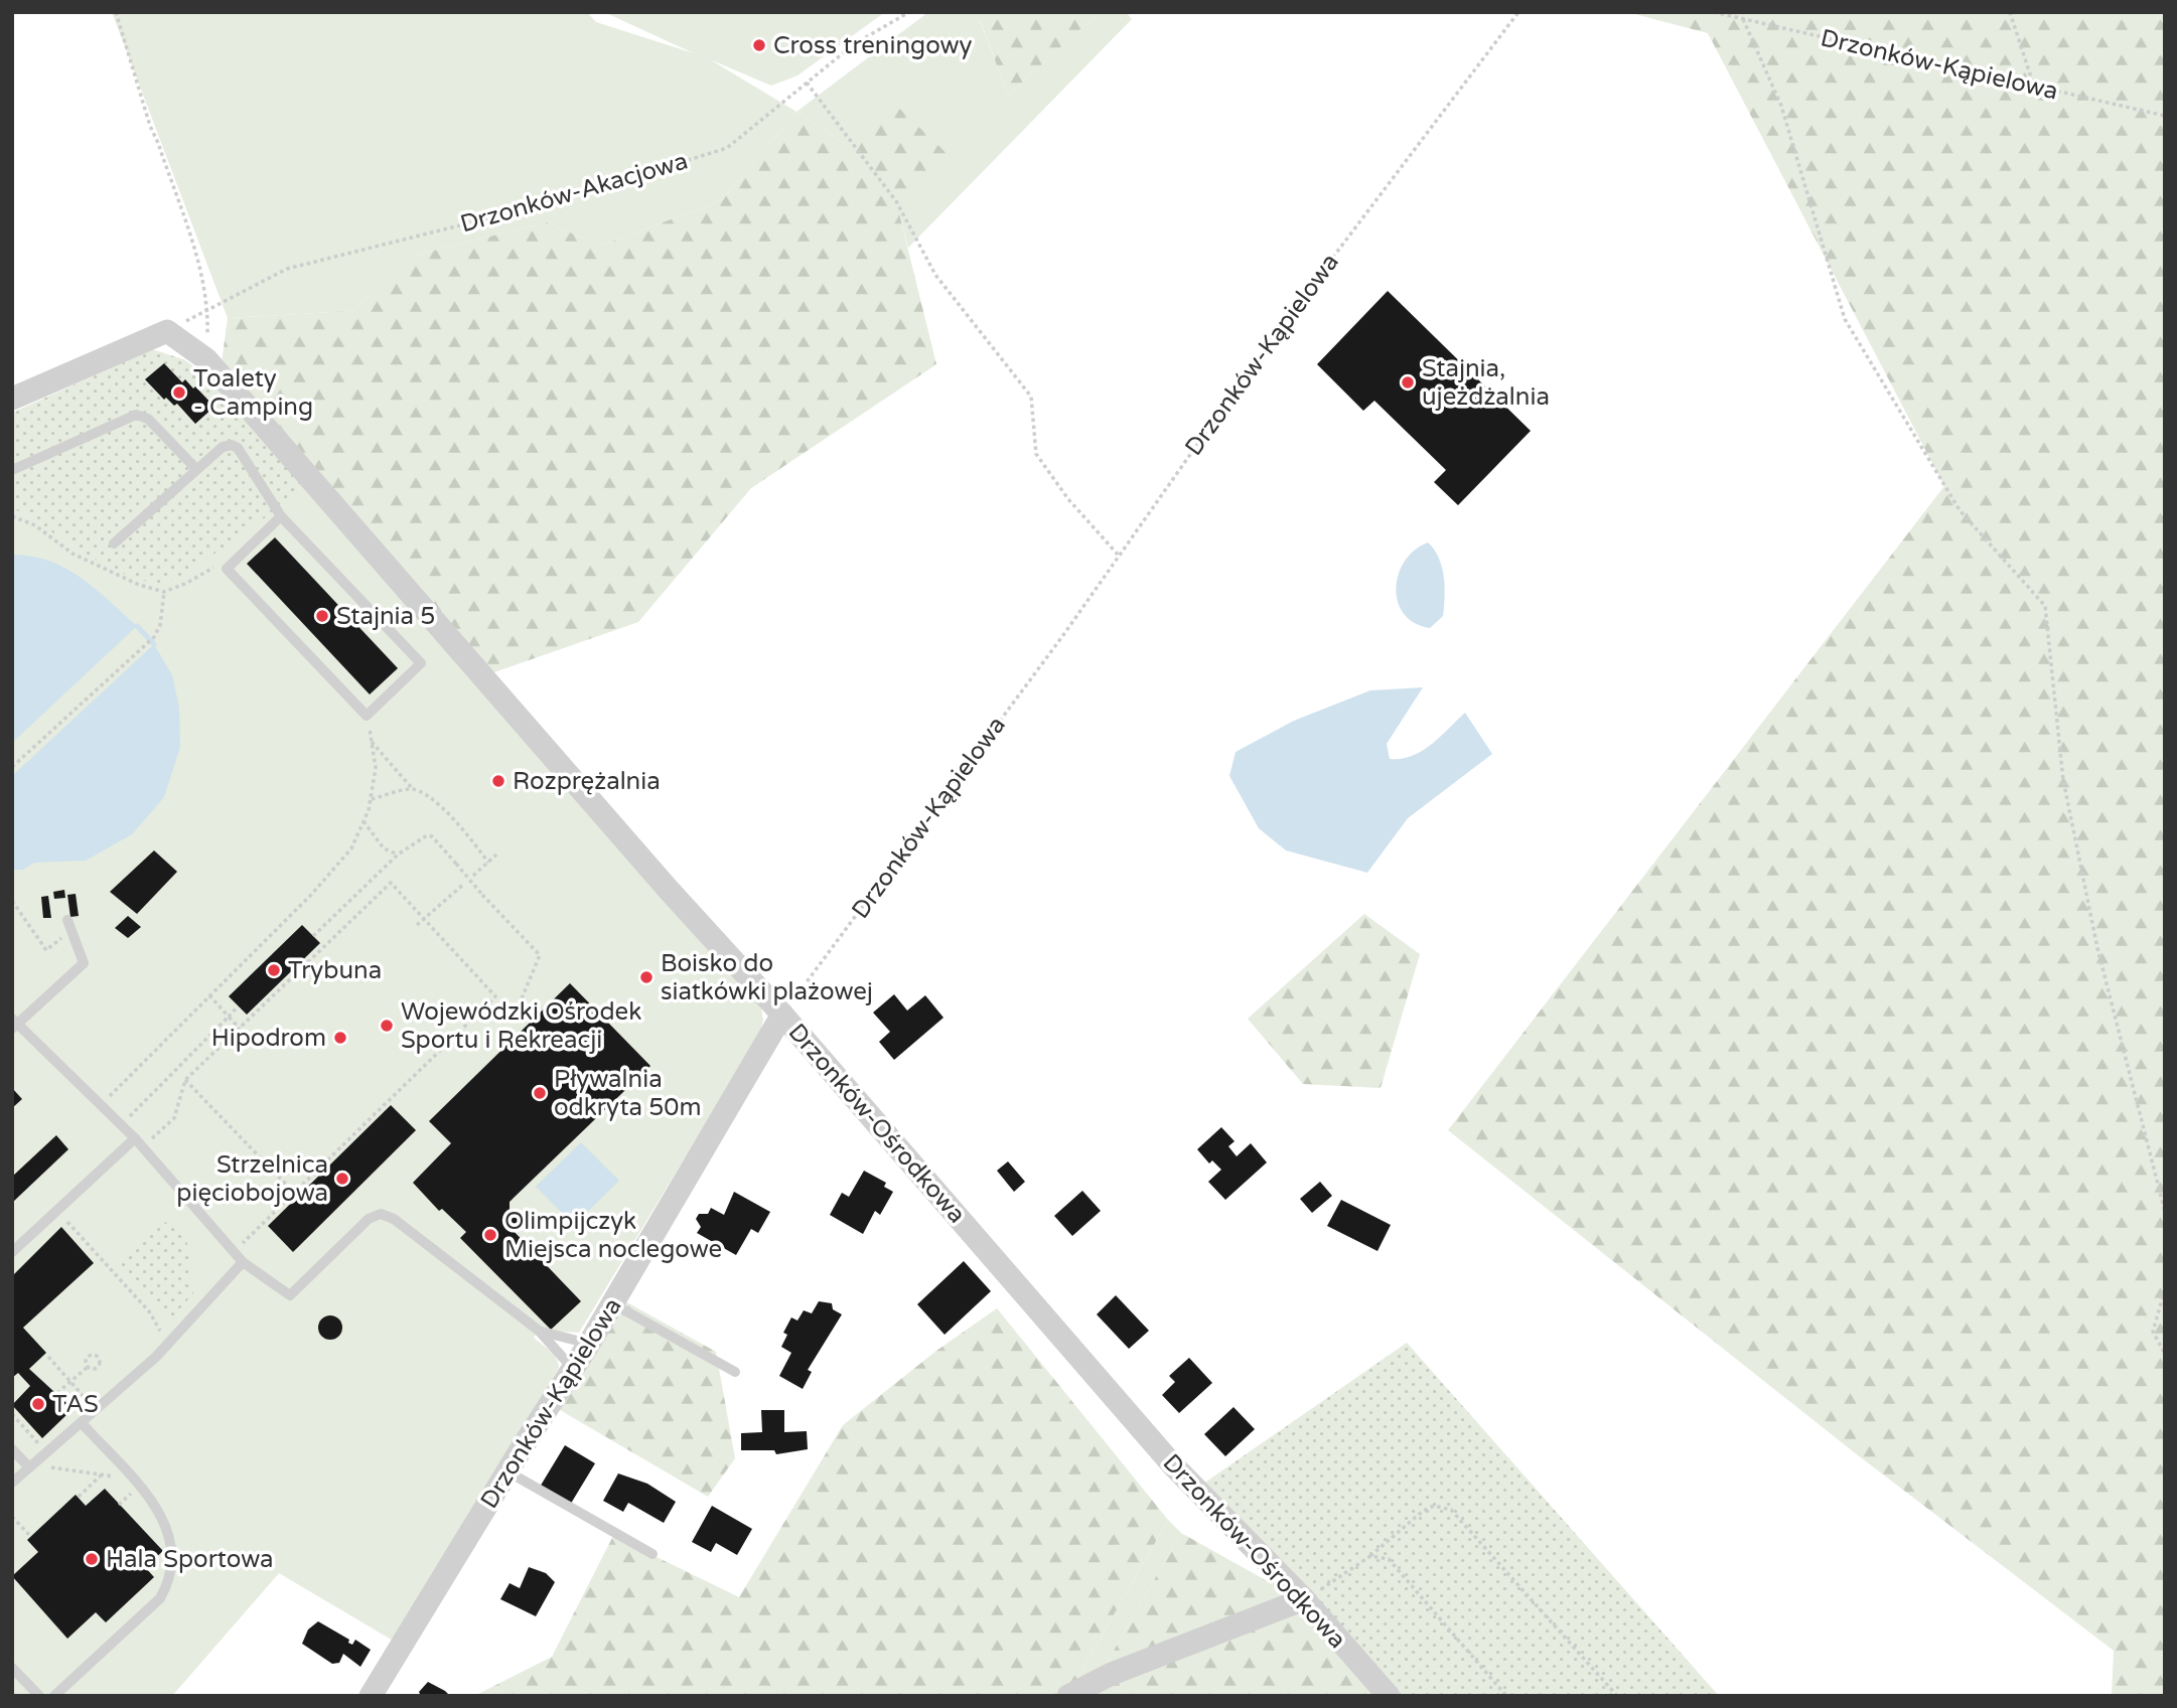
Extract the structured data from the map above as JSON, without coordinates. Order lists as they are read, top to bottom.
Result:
{
  "streets": {
    "street": ["Drzonków-Kąpielowa", "Drzonków-Ośrodkowa"],
    "path": ["Drzonków-Akacjowa"]
  },
  "crossings": [
    ["Drzonków-Kąpielowa", "Drzonków-Ośrodkowa"]
  ],
  "places": [
    "Cross treningowy",
    "Stajnia, ujeżdżalnia",
    "Toalety - Camping",
    "Stajnia 5",
    "Rozprężalnia",
    "Trybuna",
    "Boisko do siatkówki plażowej",
    "Wojewódzki Ośrodek Sportu i Rekreacji",
    "Hipodrom",
    "Pływalnia odkryta 50m",
    "Strzelnica pięciobojowa",
    "Olimpijczyk Miejsca noclegowe",
    "TAS",
    "Hala Sportowa"
  ]
}
